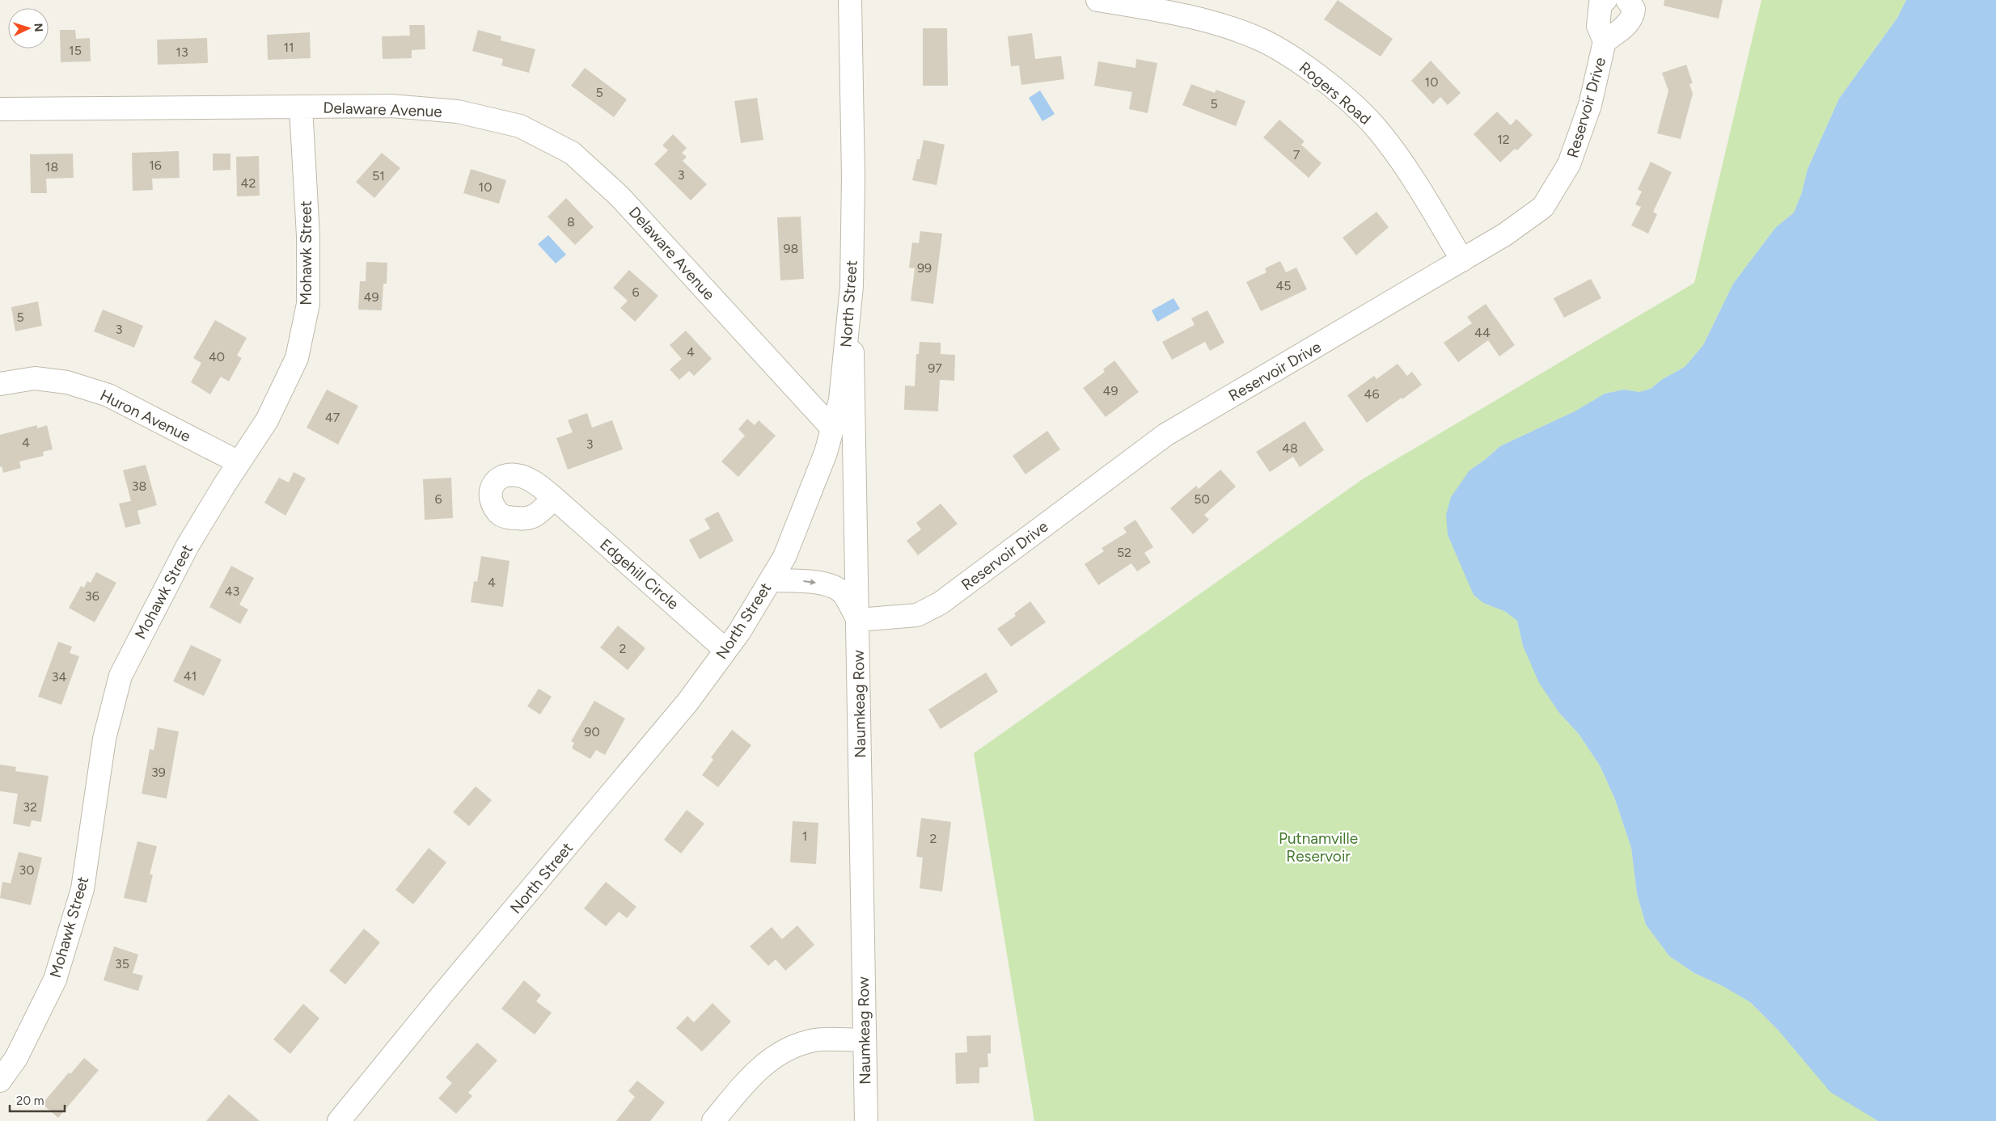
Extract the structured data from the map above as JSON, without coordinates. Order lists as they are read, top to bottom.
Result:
{
  "streets": {
    "street": [
      "Rogers Road",
      "Reservoir Drive",
      "Delaware Avenue",
      "Mohawk Street",
      "North Street",
      "Huron Avenue",
      "Edgehill Circle",
      "Naumkeag Row"
    ]
  },
  "crossings": [
    ["Rogers Road", "Reservoir Drive"],
    ["Reservoir Drive", "Naumkeag Row"],
    ["Delaware Avenue", "Mohawk Street"],
    ["Delaware Avenue", "North Street"],
    ["Mohawk Street", "Huron Avenue"],
    ["North Street", "Edgehill Circle"],
    ["North Street", "Naumkeag Row"]
  ],
  "parks": ["Putnamville Reservoir"],
  "house_numbers": [
    "11",
    "15",
    "13",
    "10",
    "5",
    "5",
    "12",
    "7",
    "16",
    "18",
    "3",
    "51",
    "42",
    "10",
    "8",
    "98",
    "99",
    "45",
    "6",
    "49",
    "5",
    "3",
    "44",
    "4",
    "40",
    "97",
    "49",
    "46",
    "47",
    "4",
    "3",
    "48",
    "38",
    "6",
    "50",
    "52",
    "4",
    "43",
    "36",
    "2",
    "41",
    "34",
    "90",
    "39",
    "32",
    "1",
    "2",
    "30",
    "35"
  ],
  "scale_bar": "20 m",
  "north": "right"
}
